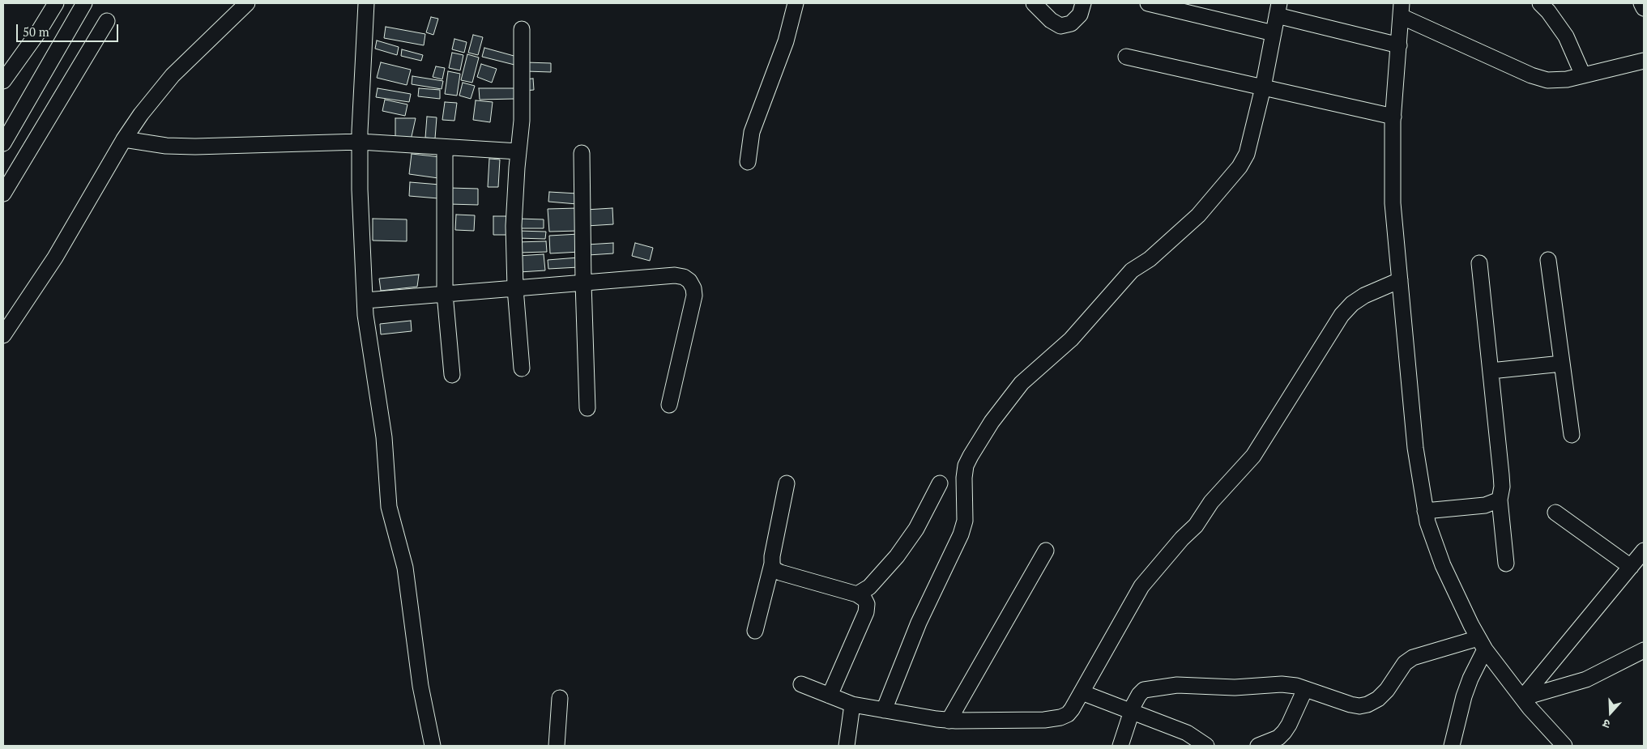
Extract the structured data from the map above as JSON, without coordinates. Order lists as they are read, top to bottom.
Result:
{
  "scale_bar": "50 m",
  "north": "bottom"
}
